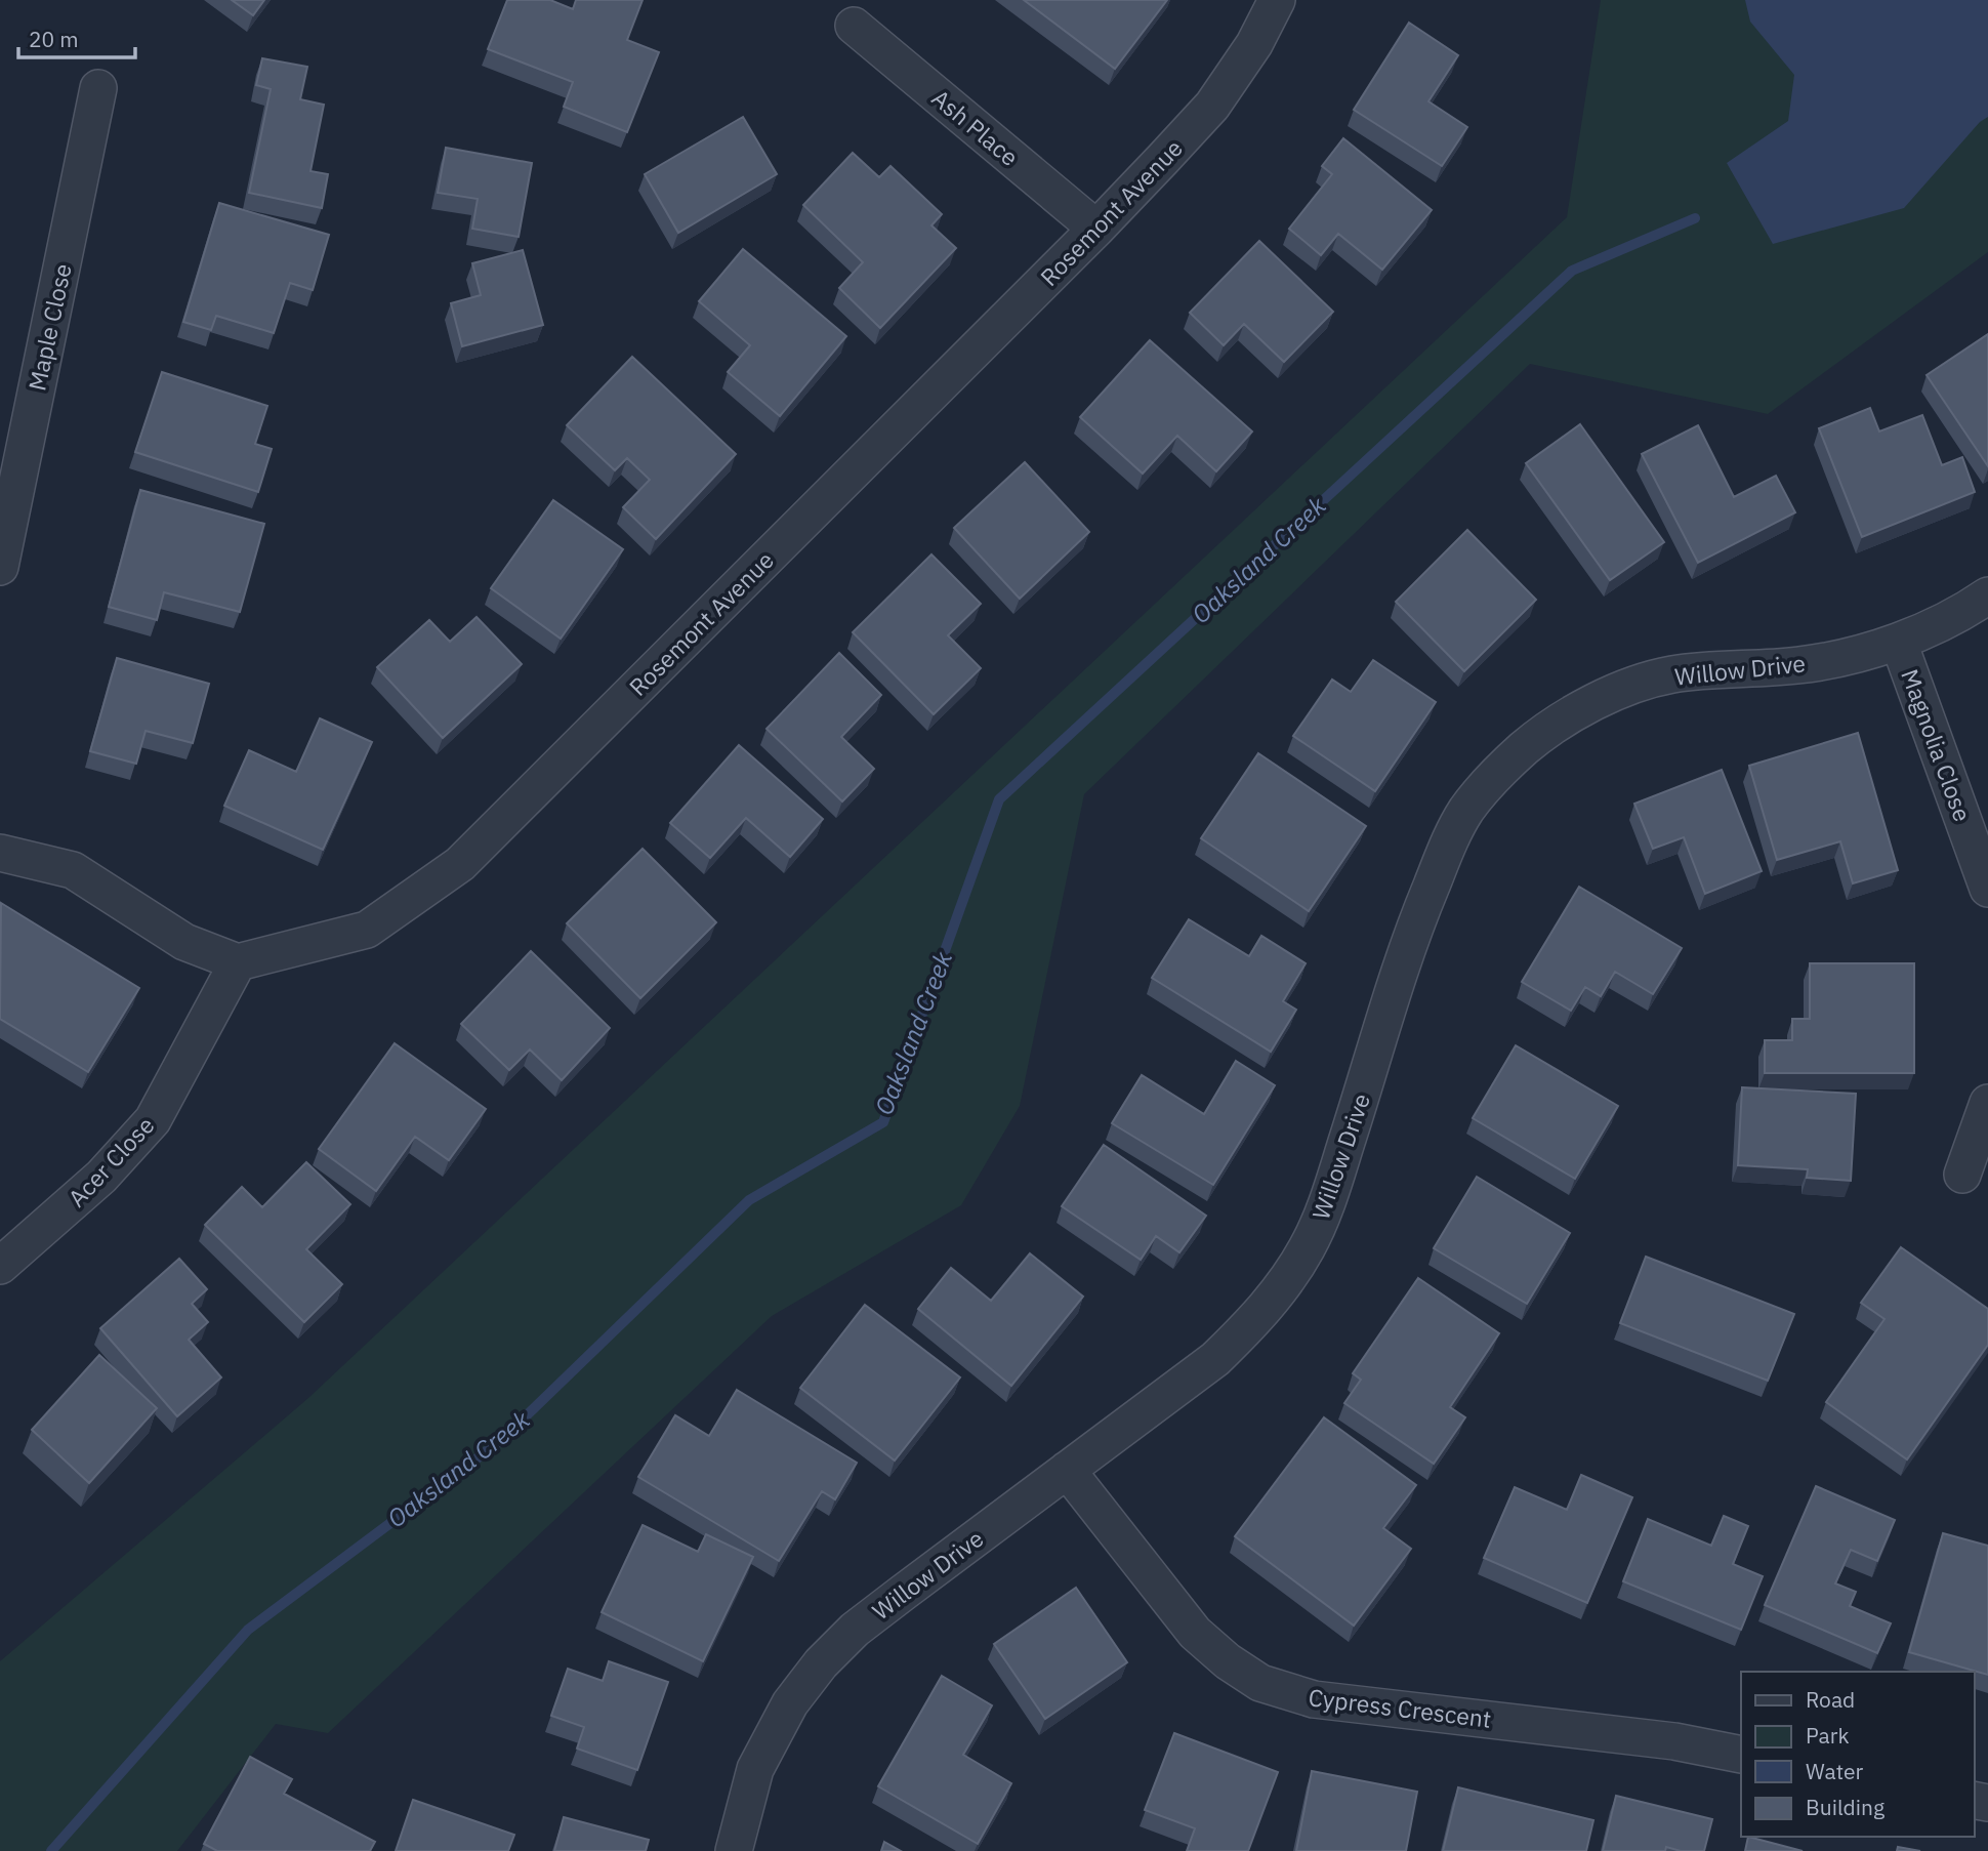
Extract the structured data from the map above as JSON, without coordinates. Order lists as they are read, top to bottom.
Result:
{
  "streets": {
    "street": [
      "Ash Place",
      "Rosemont Avenue",
      "Maple Close",
      "Willow Drive",
      "Magnolia Close",
      "Acer Close",
      "Cypress Crescent"
    ]
  },
  "crossings": [
    ["Ash Place", "Rosemont Avenue"],
    ["Rosemont Avenue", "Acer Close"],
    ["Willow Drive", "Magnolia Close"],
    ["Willow Drive", "Cypress Crescent"]
  ],
  "water": ["Oaksland Creek"],
  "legend": [
    "Road",
    "Park",
    "Water",
    "Building"
  ],
  "scale_bar": "20 m"
}
